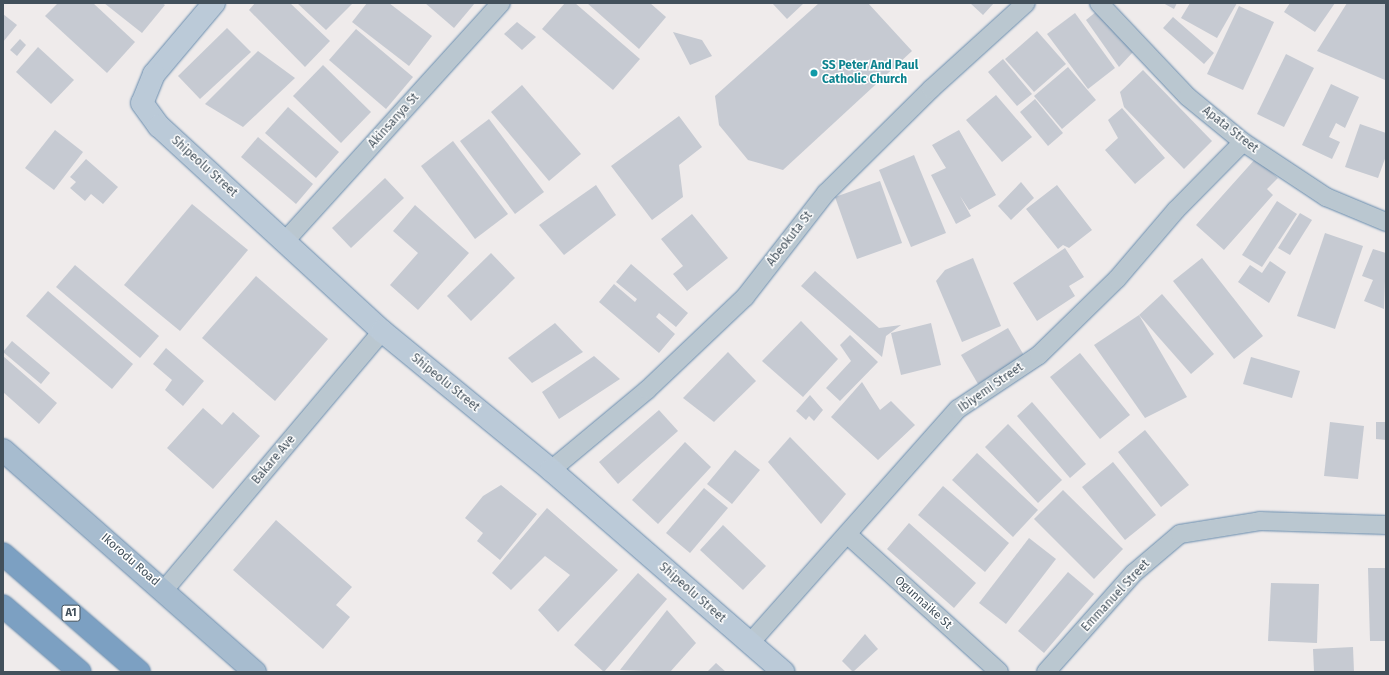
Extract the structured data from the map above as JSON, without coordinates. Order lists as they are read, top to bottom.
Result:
{
  "streets": {
    "highway": ["A1"],
    "main road": ["Ikorodu Road"],
    "street": [
      "Akinsanya St",
      "Apata Street",
      "Shipeolu Street",
      "Abeokuta St",
      "Ibiyemi Street",
      "Bakare Ave",
      "Emmanuel Street",
      "Ogunnaike St"
    ]
  },
  "crossings": [
    ["Akinsanya St", "Shipeolu Street"],
    ["Apata Street", "Ibiyemi Street"],
    ["Shipeolu Street", "Abeokuta St"],
    ["Shipeolu Street", "Ibiyemi Street"],
    ["Shipeolu Street", "Bakare Ave"],
    ["Ibiyemi Street", "Ogunnaike St"],
    ["Bakare Ave", "Ikorodu Road"]
  ],
  "places": ["SS Peter And Paul Catholic Church"]
}
